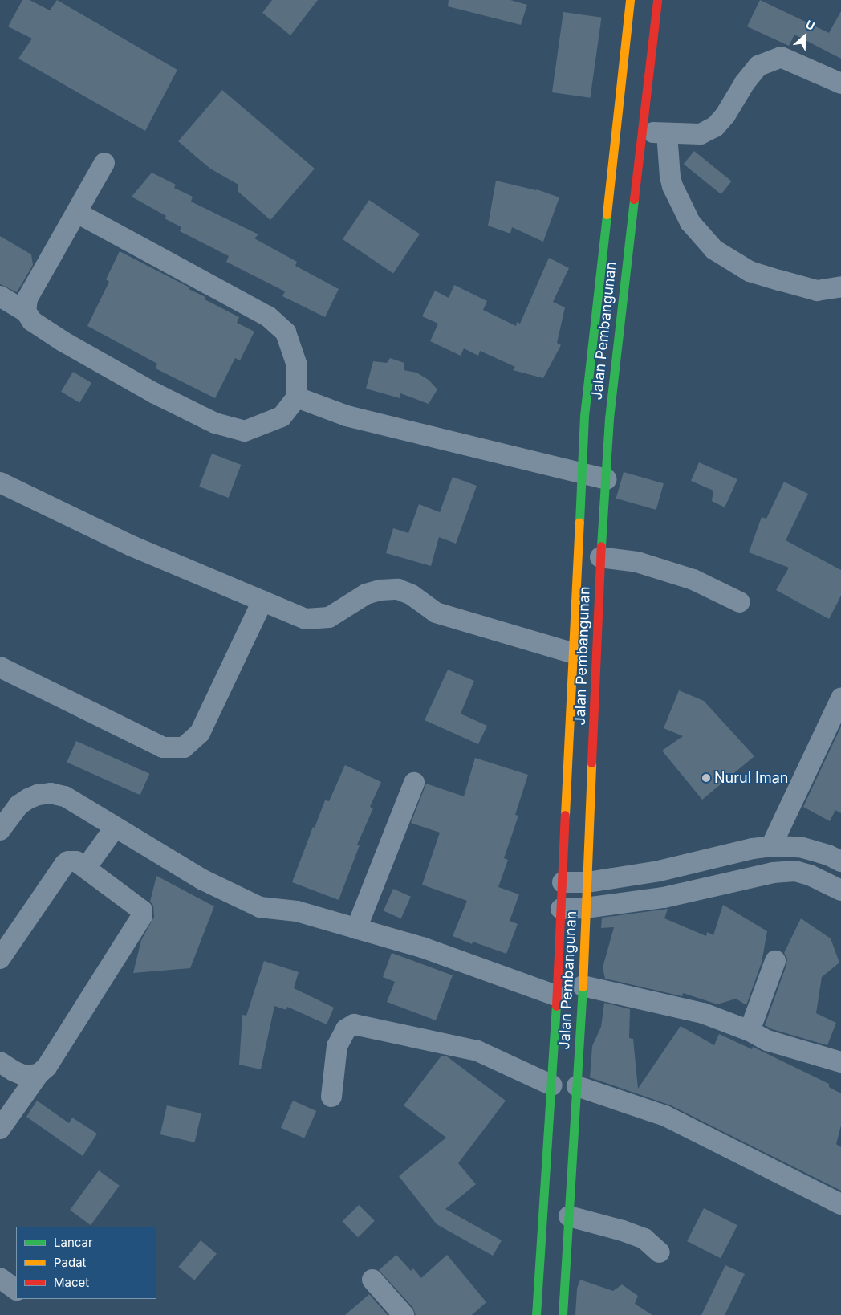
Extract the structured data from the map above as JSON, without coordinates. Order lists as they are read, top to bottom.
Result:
{
  "streets": {
    "main road": ["Jalan Pembangunan"]
  },
  "places": ["Nurul Iman"],
  "legend": ["Lancar", "Padat", "Macet"],
  "north": "top right"
}
